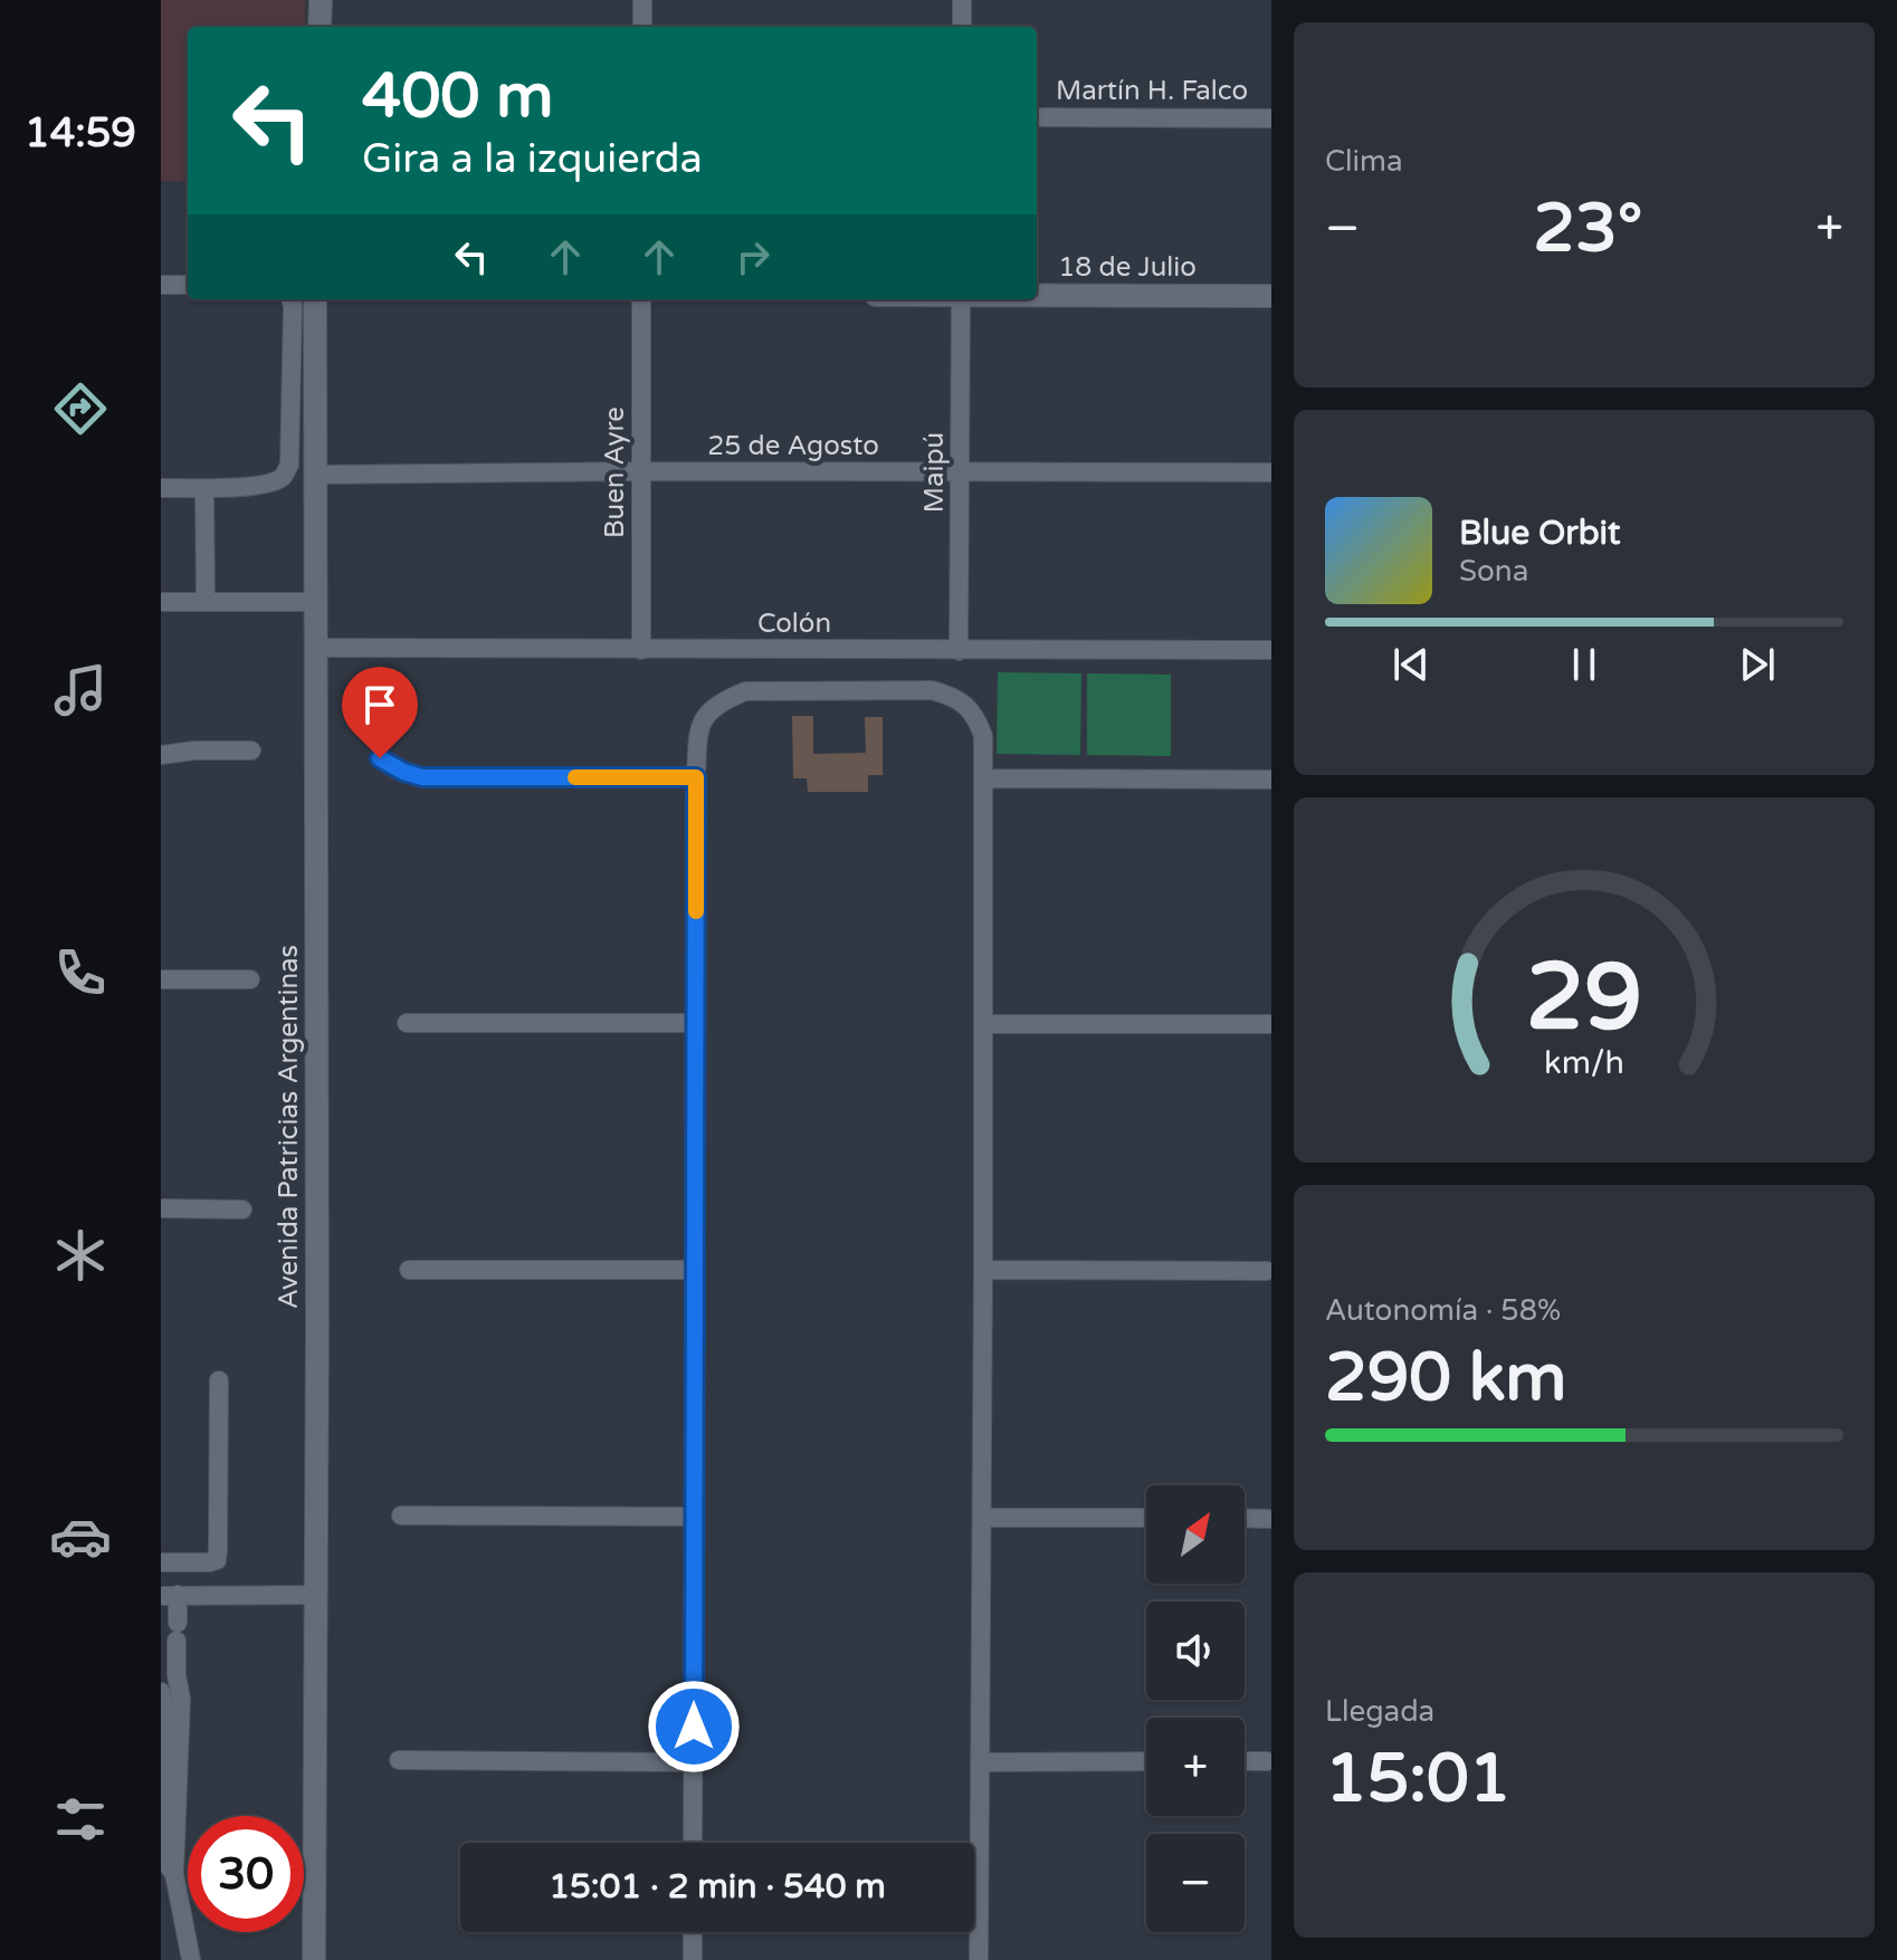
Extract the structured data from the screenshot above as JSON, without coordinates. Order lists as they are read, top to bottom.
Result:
{
  "streets": {
    "street": [
      "Martín H. Falco",
      "18 de Julio",
      "25 de Agosto",
      "Buen Ayre",
      "Maipú",
      "Colón",
      "Avenida Patricias Argentinas"
    ]
  },
  "crossings": [
    ["25 de Agosto", "Buen Ayre"],
    ["25 de Agosto", "Maipú"],
    ["25 de Agosto", "Avenida Patricias Argentinas"],
    ["Buen Ayre", "Colón"],
    ["Maipú", "Colón"],
    ["Colón", "Avenida Patricias Argentinas"]
  ],
  "north": "top right",
  "page": {
    "tabs": "14:59",
    "tile": [
      "Clima",
      ["Autonomía · 58%", "290 km"],
      ["Llegada", "15:01"]
    ],
    "turn": ["400 m", "Gira a la izquierda"],
    "heat": ["−", "23°", "+"],
    "song": ["Blue Orbit", "Sona"],
    "map_buttons": ["+", "−"],
    "limit": "30",
    "trip": "15:01 · 2 min · 540 m",
    "gauge": ["29", "km/h"]
  }
}
